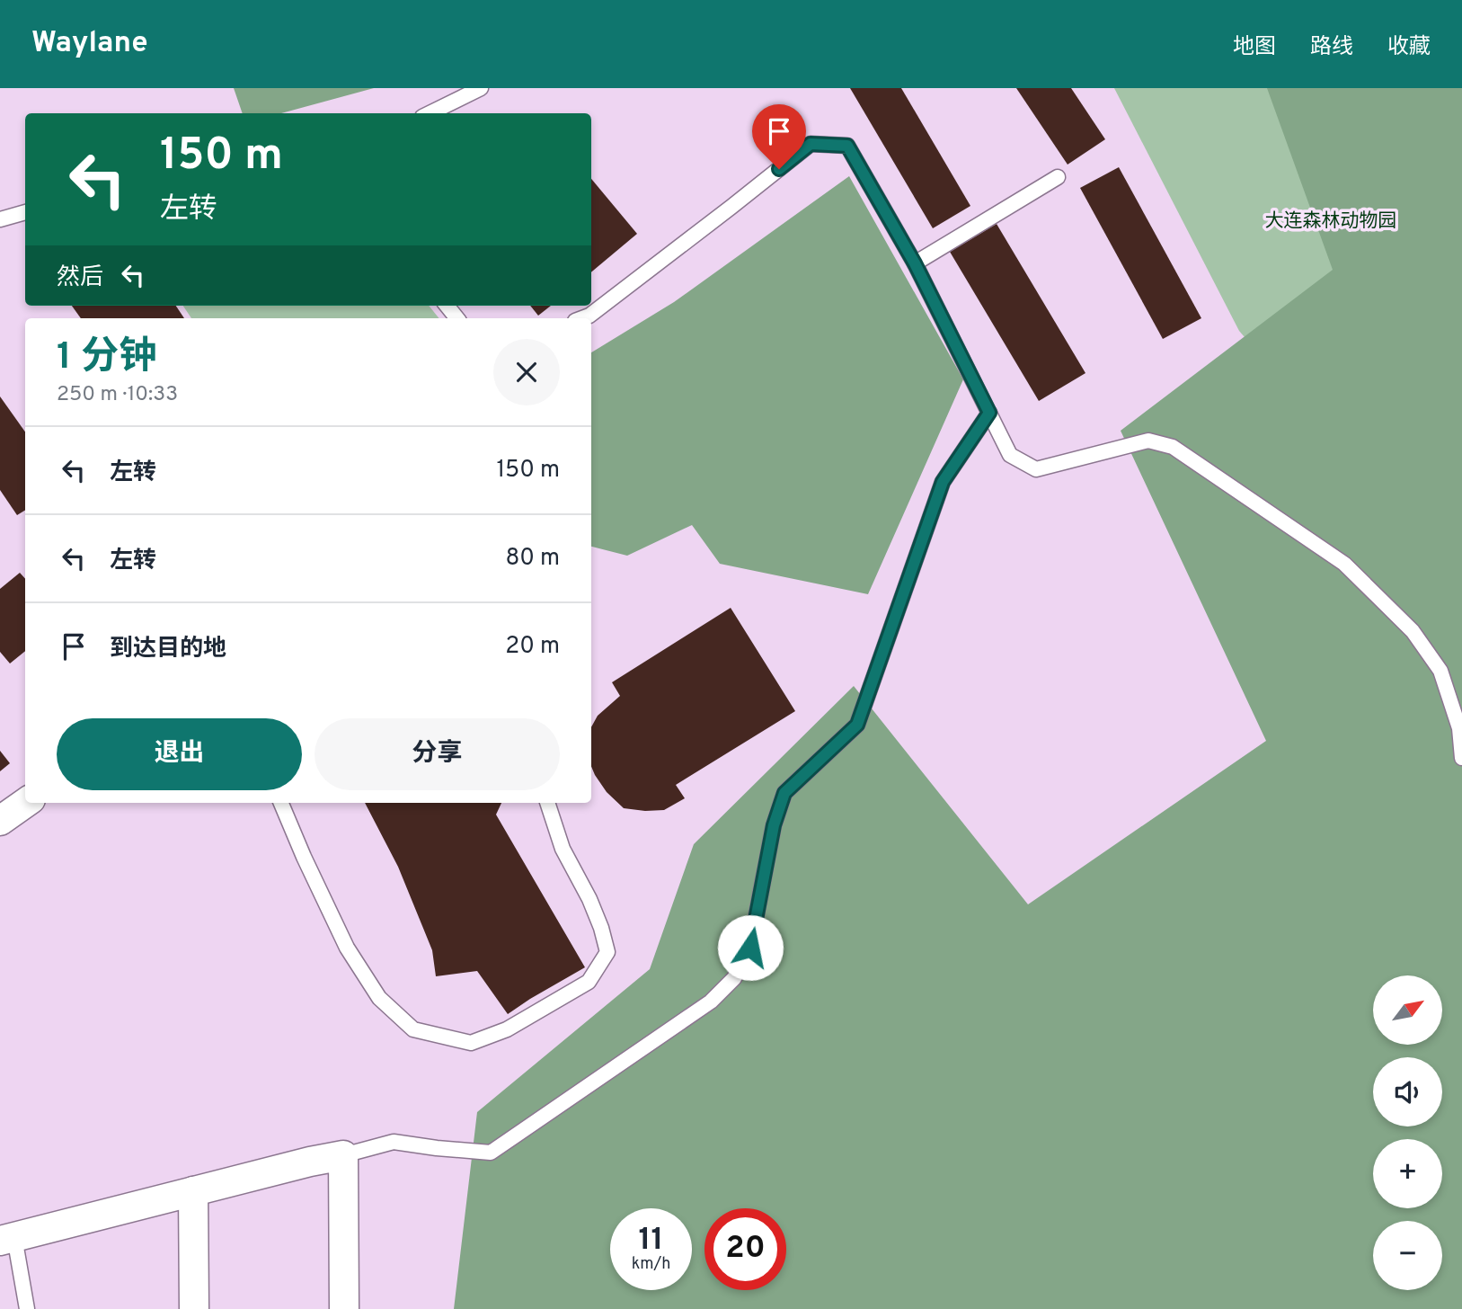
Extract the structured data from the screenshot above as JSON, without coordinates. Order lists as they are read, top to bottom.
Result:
{
  "parks": ["大连森林动物园"],
  "north": "top right",
  "page": {
    "header": "Waylane",
    "nav": ["地图", "路线", "收藏"],
    "turn": ["150 m", "左转"],
    "then": "然后",
    "heading": ["1 分钟", "250 m · 10:33"],
    "list": [
      {
        "name": "左转",
        "value": "150 m"
      },
      {
        "name": "左转",
        "value": "80 m"
      },
      {
        "name": "到达目的地",
        "value": "20 m"
      }
    ],
    "buttons": ["退出", "分享"],
    "map_buttons": ["+", "−"],
    "speed": "11 km/h",
    "limit": "20"
  }
}
